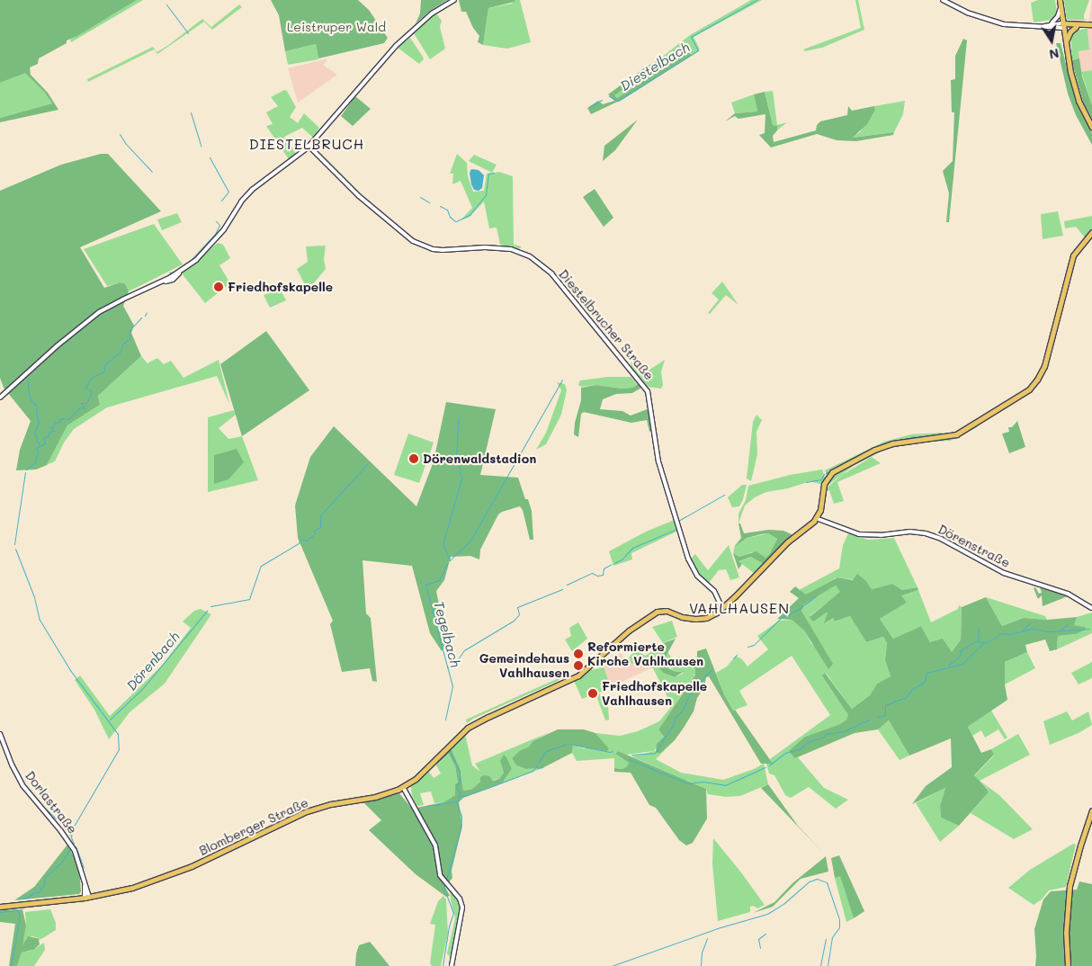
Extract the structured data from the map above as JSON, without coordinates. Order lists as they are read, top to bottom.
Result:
{
  "streets": {
    "main road": ["Blomberger Straße"],
    "street": ["Diestelbrucher Straße", "Dörenstraße", "Dorlastraße"]
  },
  "crossings": [
    ["Diestelbrucher Straße", "Blomberger Straße"],
    ["Dörenstraße", "Blomberger Straße"],
    ["Dorlastraße", "Blomberger Straße"]
  ],
  "districts": ["DIESTELBRUCH", "VAHLHAUSEN"],
  "water": ["Diestelbach", "Tegelbach", "Dörenbach"],
  "parks": ["Leistruper Wald"],
  "places": [
    "Friedhofskapelle",
    "Dörenwaldstadion",
    "Reformierte Kirche Vahlhausen",
    "Gemeindehaus Vahlhausen",
    "Friedhofskapelle Vahlhausen"
  ],
  "north": "bottom"
}
